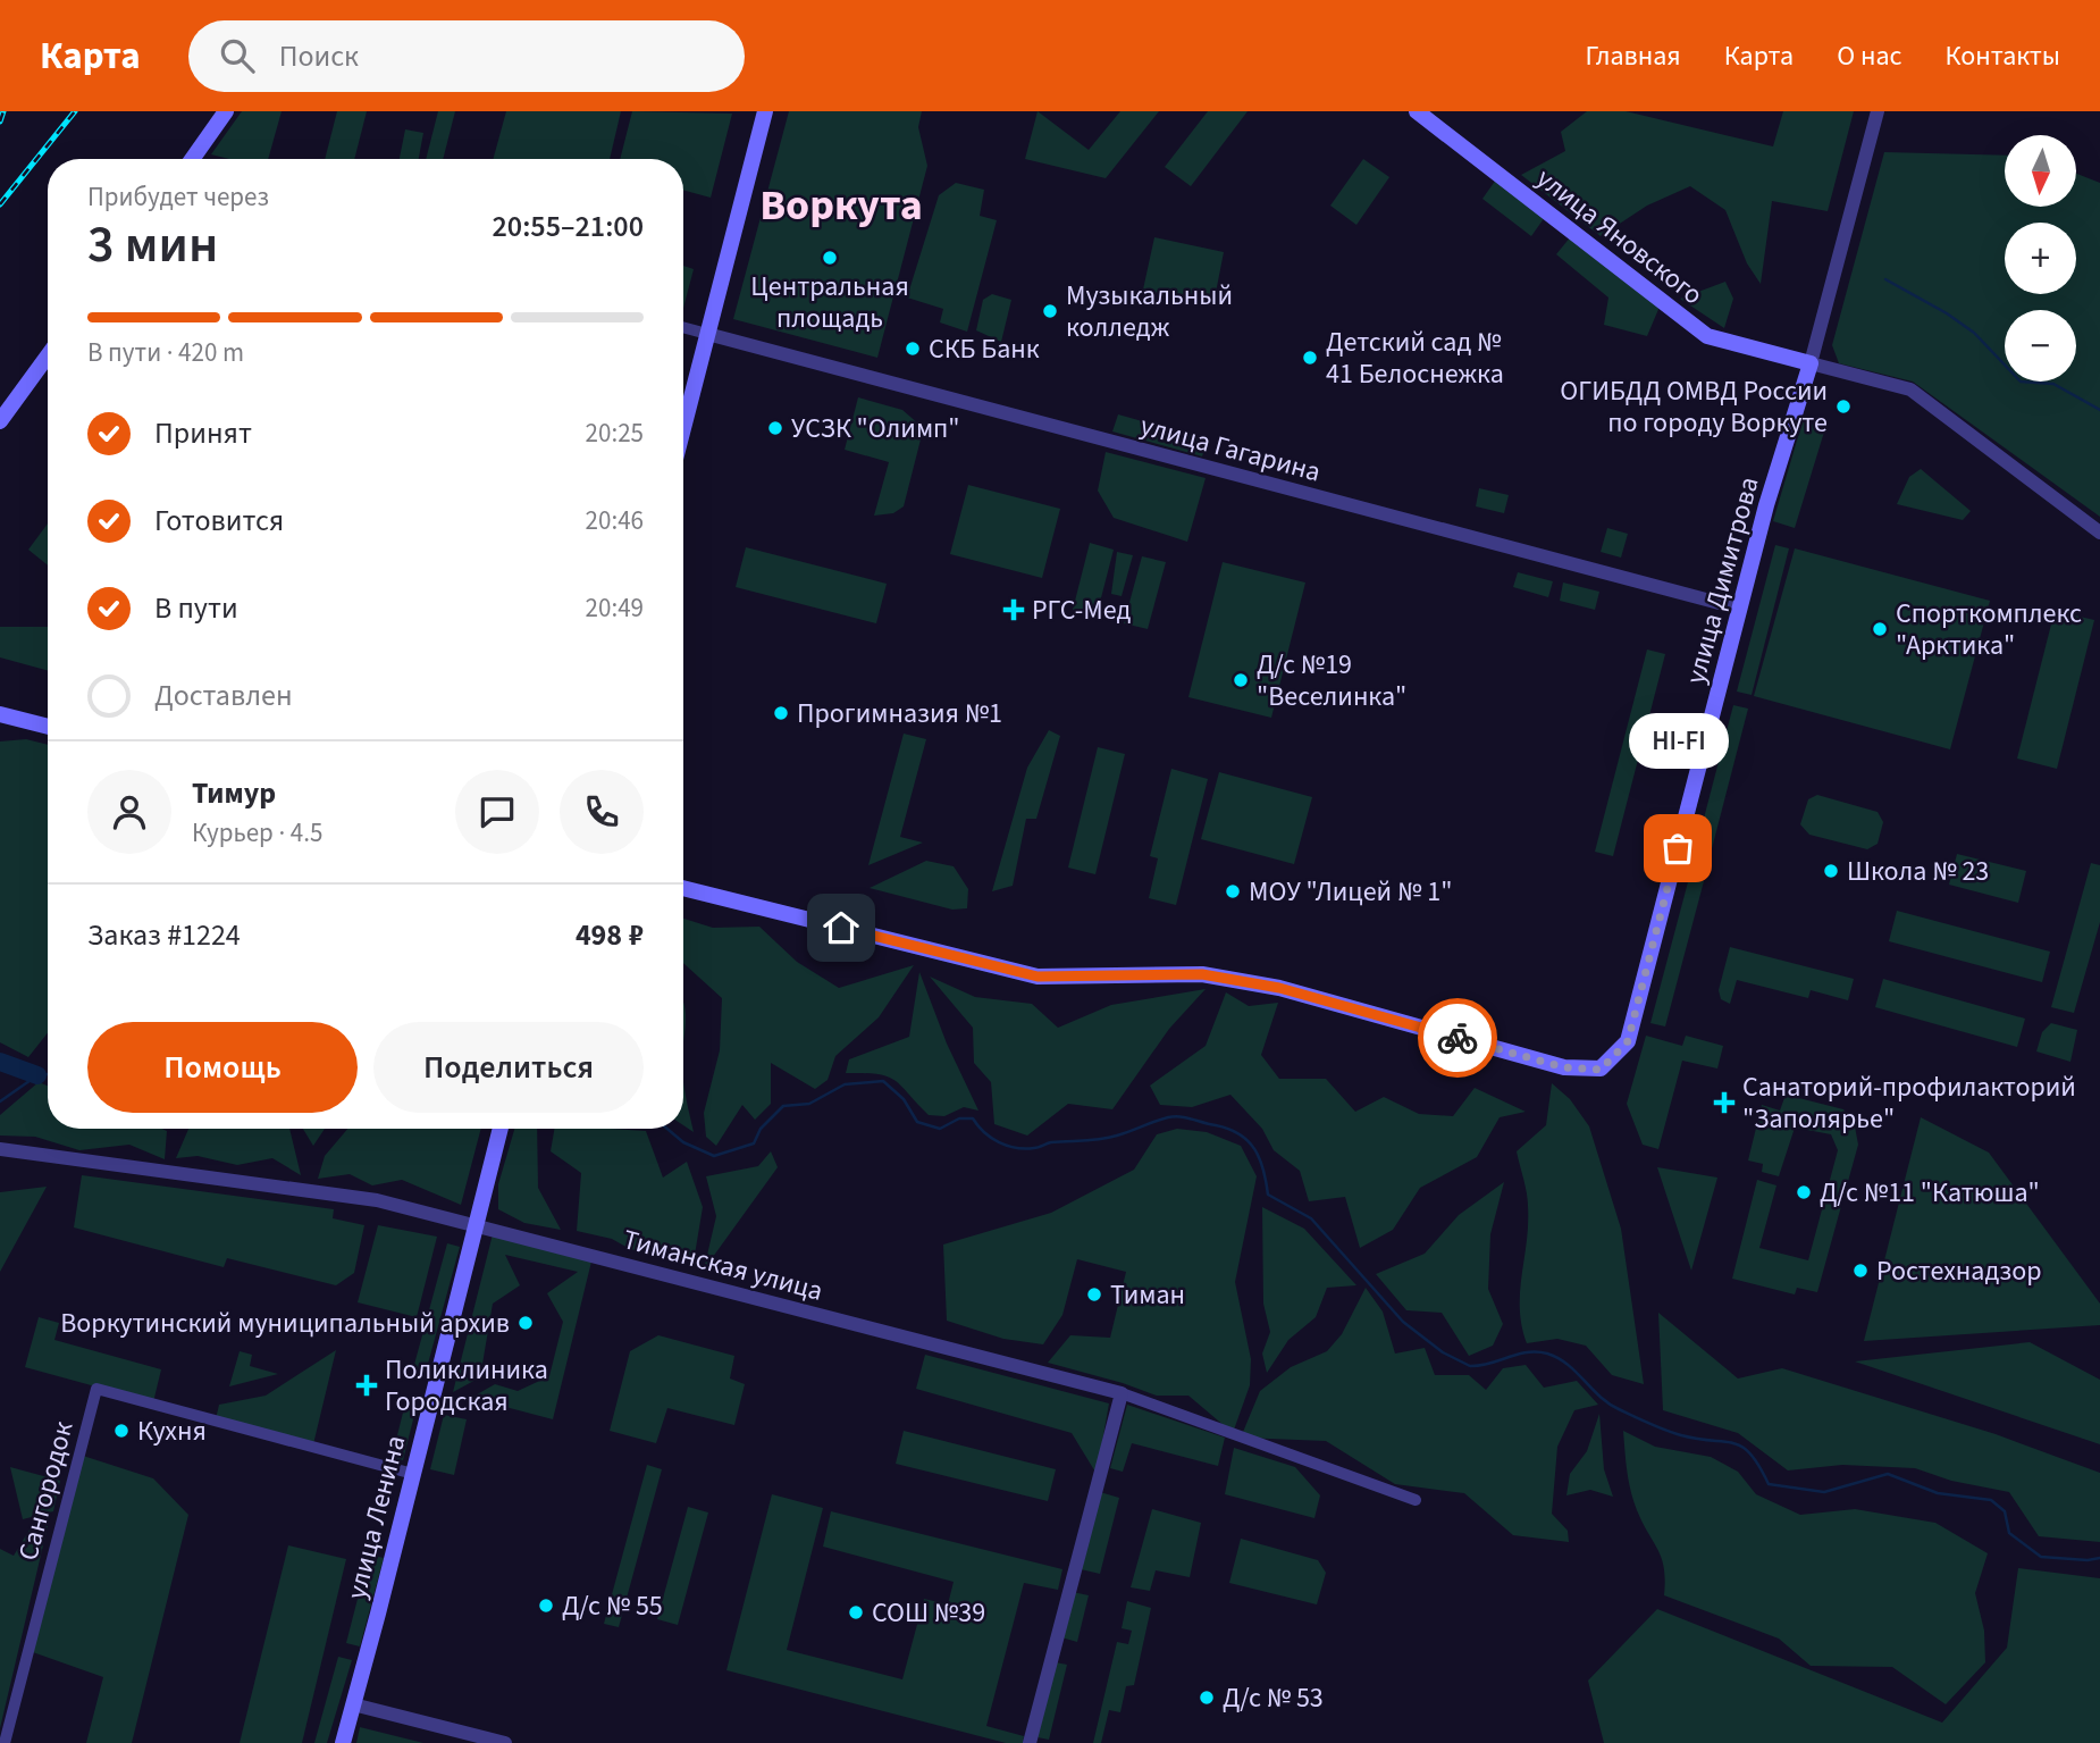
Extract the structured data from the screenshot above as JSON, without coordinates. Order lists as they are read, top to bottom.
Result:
{
  "streets": {
    "main road": ["улица Яновского", "улица Димитрова", "улица Ленина"],
    "street": ["улица Гагарина", "Тиманская улица", "Сангородок"]
  },
  "crossings": [
    ["улица Яновского", "улица Димитрова"],
    ["улица Гагарина", "улица Димитрова"],
    ["Тиманская улица", "улица Ленина"],
    ["Сангородок", "улица Ленина"]
  ],
  "districts": ["Воркута"],
  "places": {
    "other": [
      "Центральная площадь",
      "Музыкальный колледж",
      "СКБ Банк",
      "Детский сад № 41 Белоснежка",
      "ОГИБДД ОМВД России по городу Воркуте",
      "УСЗК \"Олимп\"",
      "Спорткомплекс \"Арктика\"",
      "Д/с №19 \"Веселинка\"",
      "Прогимназия №1",
      "HI-FI",
      "Школа № 23",
      "МОУ \"Лицей № 1\"",
      "Д/с №11 \"Катюша\"",
      "Ростехнадзор",
      "Тиман",
      "Воркутинский муниципальный архив",
      "Кухня",
      "Д/с № 55",
      "СОШ №39",
      "Д/с № 53"
    ],
    "health": ["РГС-Мед", "Санаторий-профилакторий \"Заполярье\"", "Поликлиника Городская"]
  },
  "north": "bottom",
  "page": {
    "header": "Карта",
    "search": "Поиск",
    "nav": [
      "Главная",
      "Карта",
      "О нас",
      "Контакты"
    ],
    "map_buttons": ["+", "−"],
    "heading": ["3 мин", "Прибудет через", "20:55–21:00"],
    "panel": [
      "Тимур",
      "Курьер · 4.5",
      "Заказ #1224",
      "498 ₽"
    ],
    "bar": "В пути · 420 m",
    "list": [
      ["Принят", "20:25"],
      ["Готовится", "20:46"],
      ["В пути", "20:49"],
      "Доставлен"
    ],
    "bubble": "HI-FI",
    "buttons": ["Помощь", "Поделиться"]
  }
}
